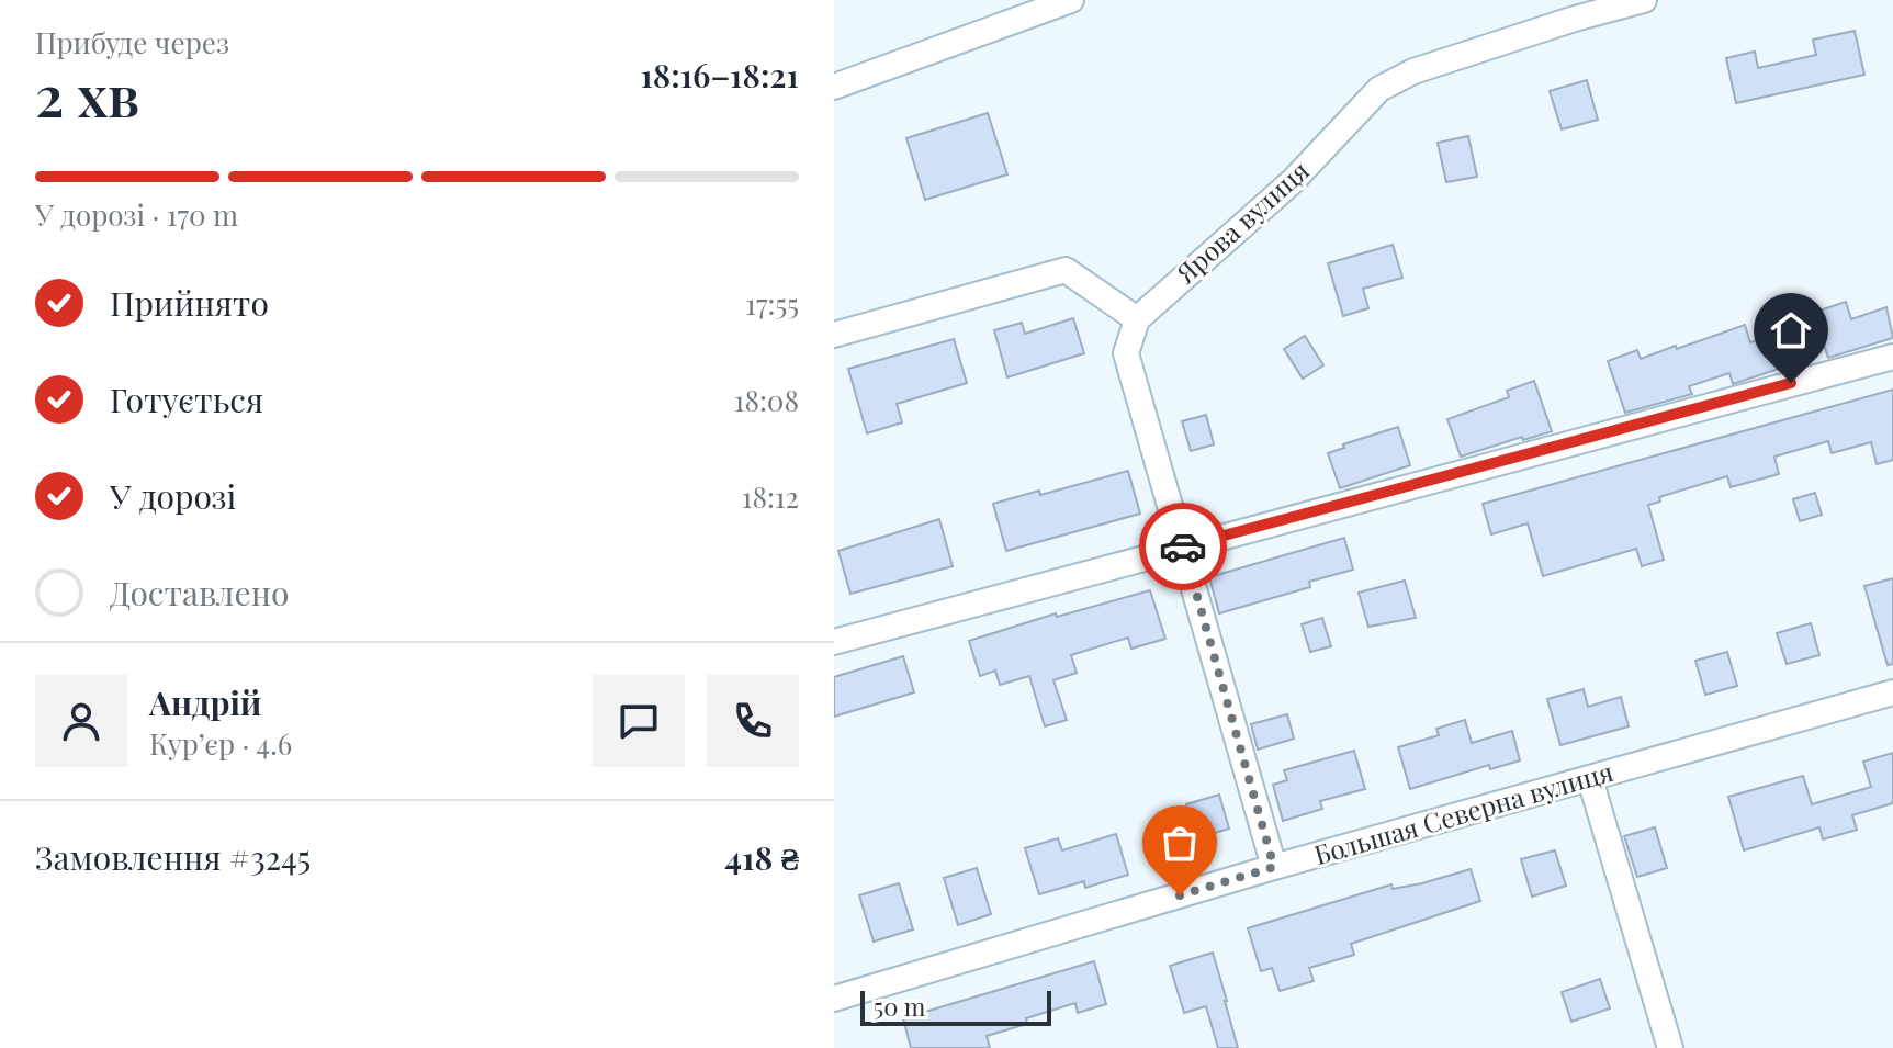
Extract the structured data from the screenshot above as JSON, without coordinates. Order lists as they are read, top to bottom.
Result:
{
  "streets": {
    "street": ["Ярова вулиця", "Большая Северна вулиця"]
  },
  "scale_bar": "50 m",
  "page": {
    "heading": ["2 хв", "Прибуде через", "18:16–18:21"],
    "panel": [
      "Андрій",
      "Кур’єр · 4.6",
      "Замовлення #3245",
      "418 ₴"
    ],
    "bar": "У дорозі · 170 m",
    "list": [
      ["Прийнято", "17:55"],
      ["Готується", "18:08"],
      ["У дорозі", "18:12"],
      "Доставлено"
    ],
    "scale": "50 m"
  }
}
